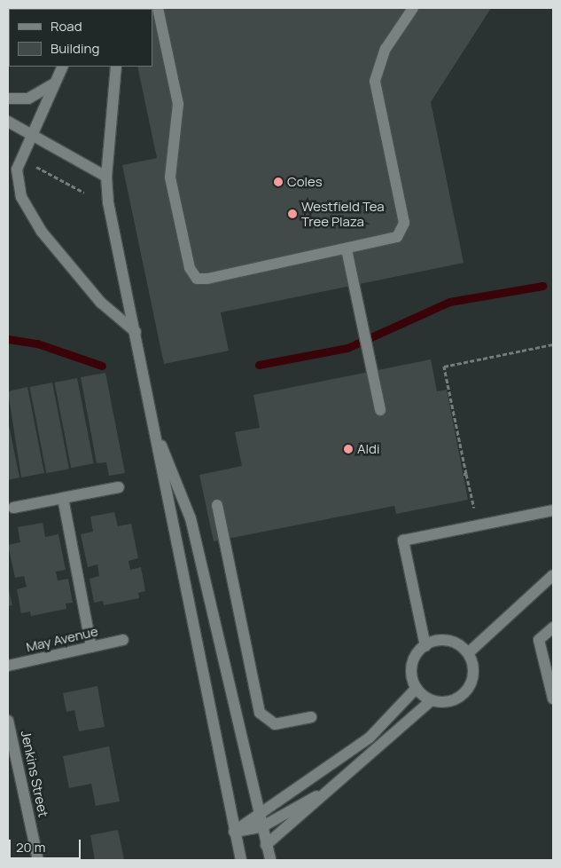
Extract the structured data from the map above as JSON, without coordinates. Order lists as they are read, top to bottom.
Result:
{
  "streets": {
    "street": ["May Avenue", "Jenkins Street"]
  },
  "places": ["Coles", "Westfield Tea Tree Plaza", "Aldi"],
  "legend": ["Road", "Building"],
  "scale_bar": "20 m"
}
